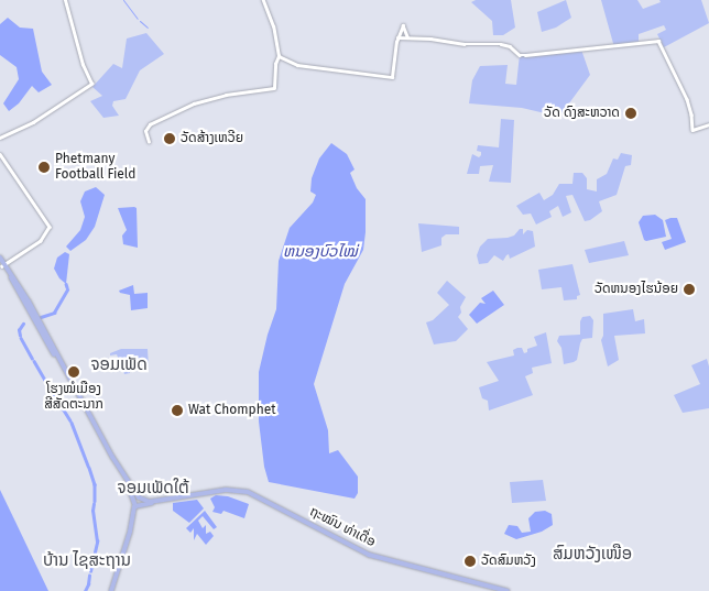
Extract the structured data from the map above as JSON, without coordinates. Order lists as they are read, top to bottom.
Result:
{
  "streets": {
    "main road": ["ຖະໝົນ ທ່າເດື່ອ"]
  },
  "districts": [
    "ຈອມເພັດ",
    "ຈອມເພັດໃຕ້",
    "ສົມຫວັງເໜືອ",
    "ບ້ານ ໄຊສະຖານ"
  ],
  "water": ["ຫນອງບົວໄໝ່"],
  "places": [
    "ວັດ ດົງສະຫວາດ",
    "ວັດສ້າງເຫວີຍ",
    "Phetmany Football Field",
    "ວັດຫນອງໄຮນ້ອຍ",
    "ໂຮງໝໍເມືອງ ສີສັດຕະນາກ",
    "Wat Chomphet",
    "ວັດສົມຫວັງ"
  ]
}
